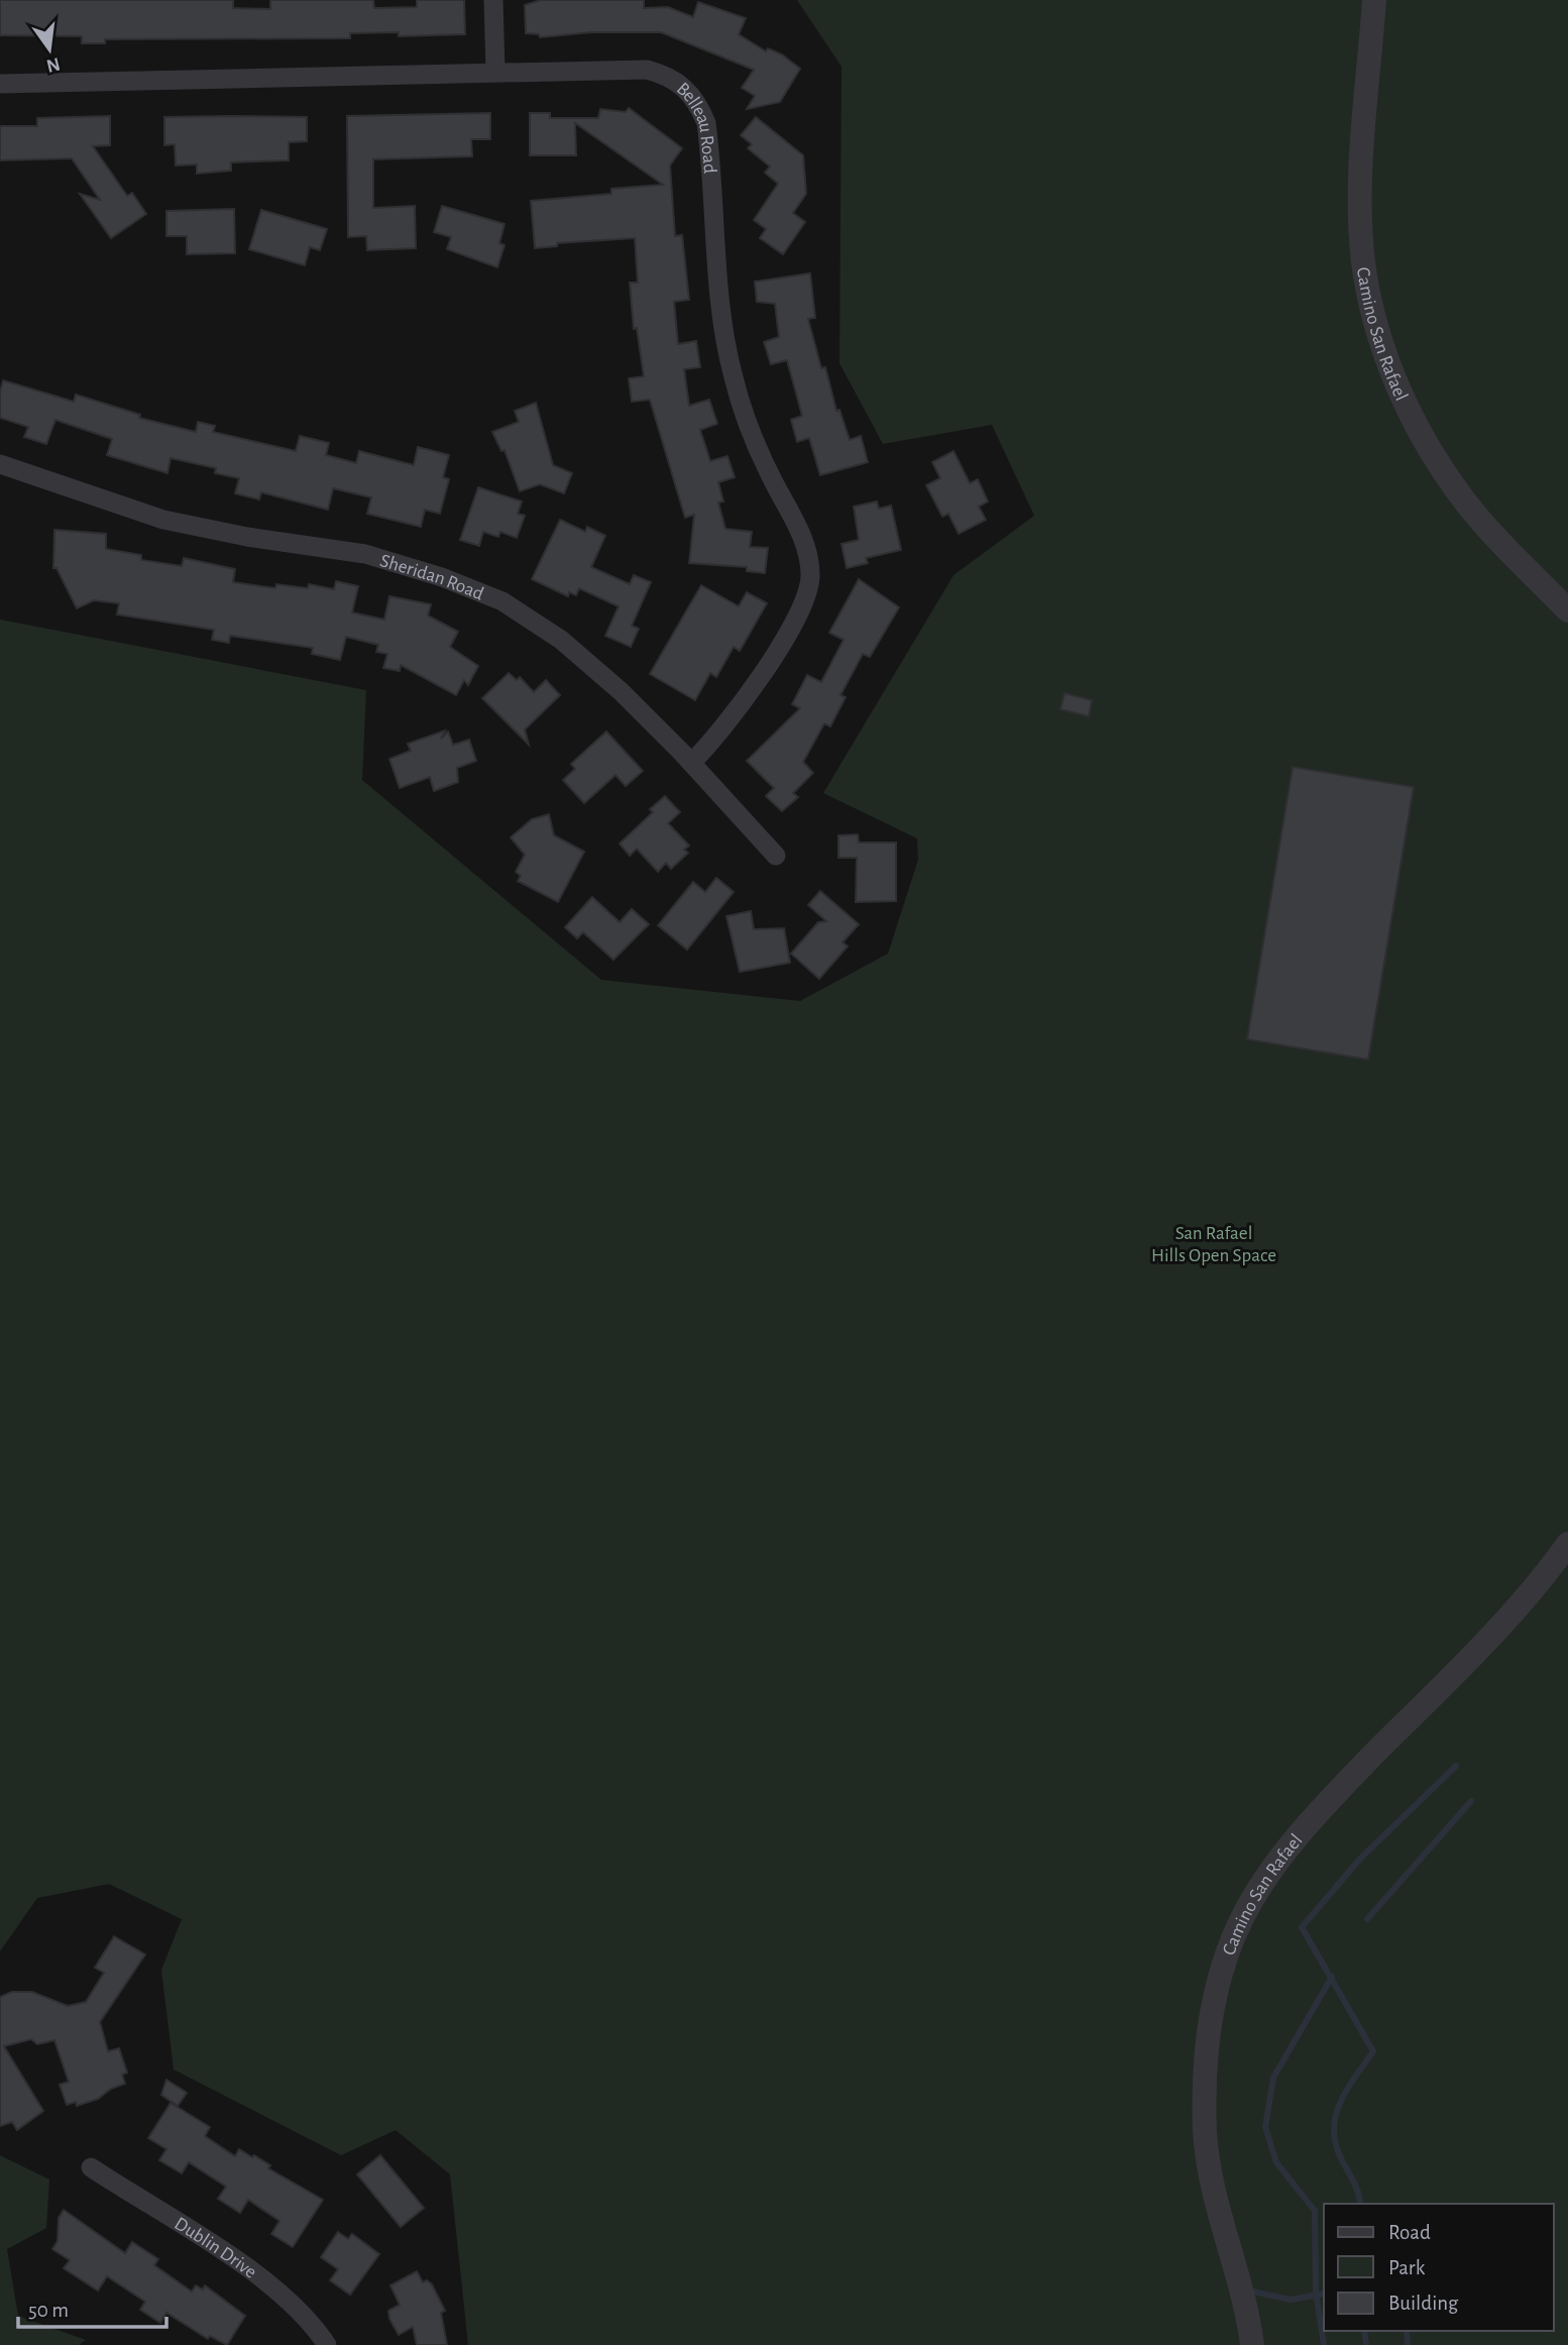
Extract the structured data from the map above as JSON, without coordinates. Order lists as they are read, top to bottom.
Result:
{
  "streets": {
    "street": [
      "Belleau Road",
      "Camino San Rafael",
      "Sheridan Road",
      "Dublin Drive"
    ]
  },
  "crossings": [
    ["Belleau Road", "Sheridan Road"]
  ],
  "parks": ["San Rafael Hills Open Space"],
  "legend": ["Road", "Park", "Building"],
  "scale_bar": "50 m",
  "north": "bottom"
}
